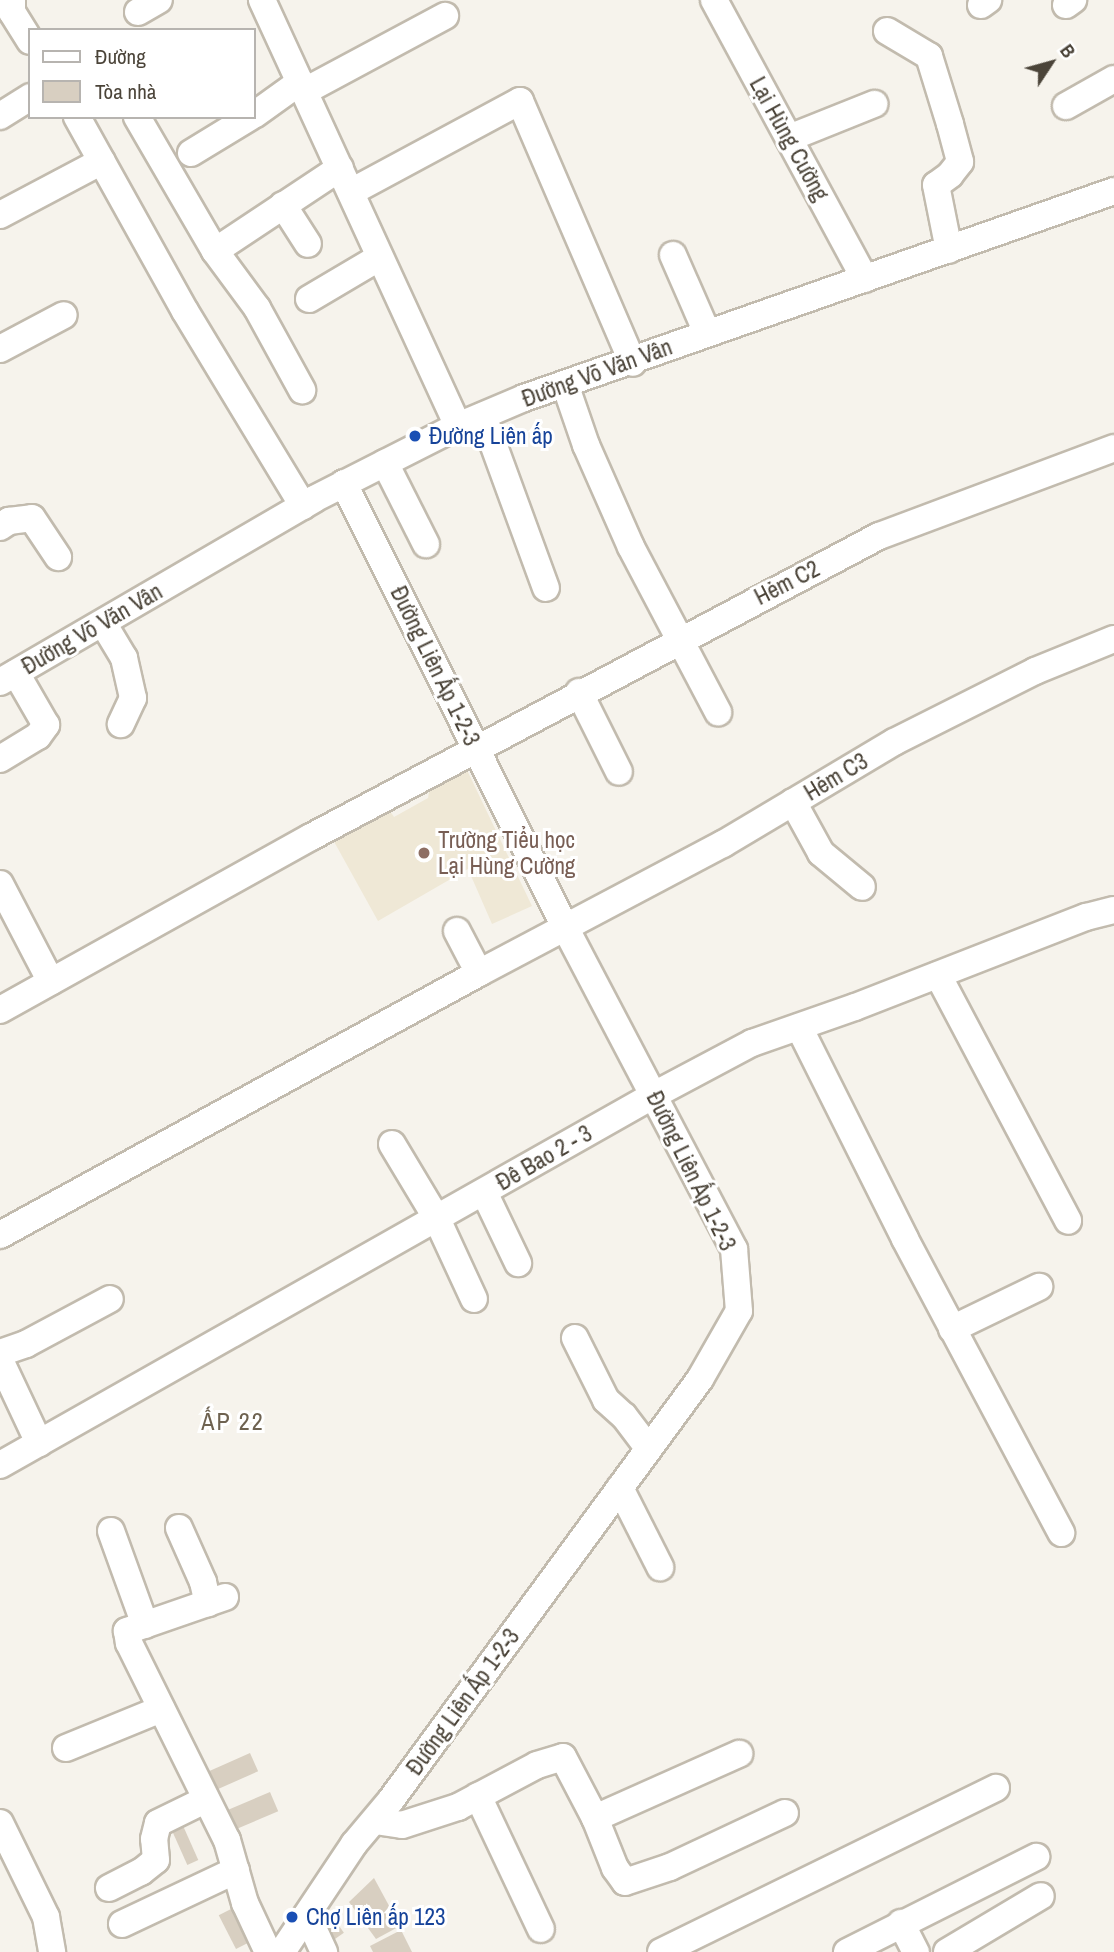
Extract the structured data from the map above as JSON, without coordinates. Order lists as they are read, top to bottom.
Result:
{
  "streets": {
    "street": [
      "Lại Hùng Cường",
      "Đường Võ Văn Vân",
      "Hẻm C2",
      "Đường Liên Ấp 1-2-3",
      "Hẻm C3",
      "Đê Bao 2 - 3"
    ]
  },
  "crossings": [
    ["Lại Hùng Cường", "Đường Võ Văn Vân"],
    ["Đường Võ Văn Vân", "Đường Liên Ấp 1-2-3"],
    ["Hẻm C2", "Đường Liên Ấp 1-2-3"],
    ["Đường Liên Ấp 1-2-3", "Hẻm C3"],
    ["Đường Liên Ấp 1-2-3", "Đê Bao 2 - 3"]
  ],
  "districts": ["ẤP 22"],
  "places": ["Đường Liên ấp", "Trường Tiểu học Lại Hùng Cường", "Chợ Liên ấp 123"],
  "legend": ["Đường", "Tòa nhà"],
  "north": "top right"
}
